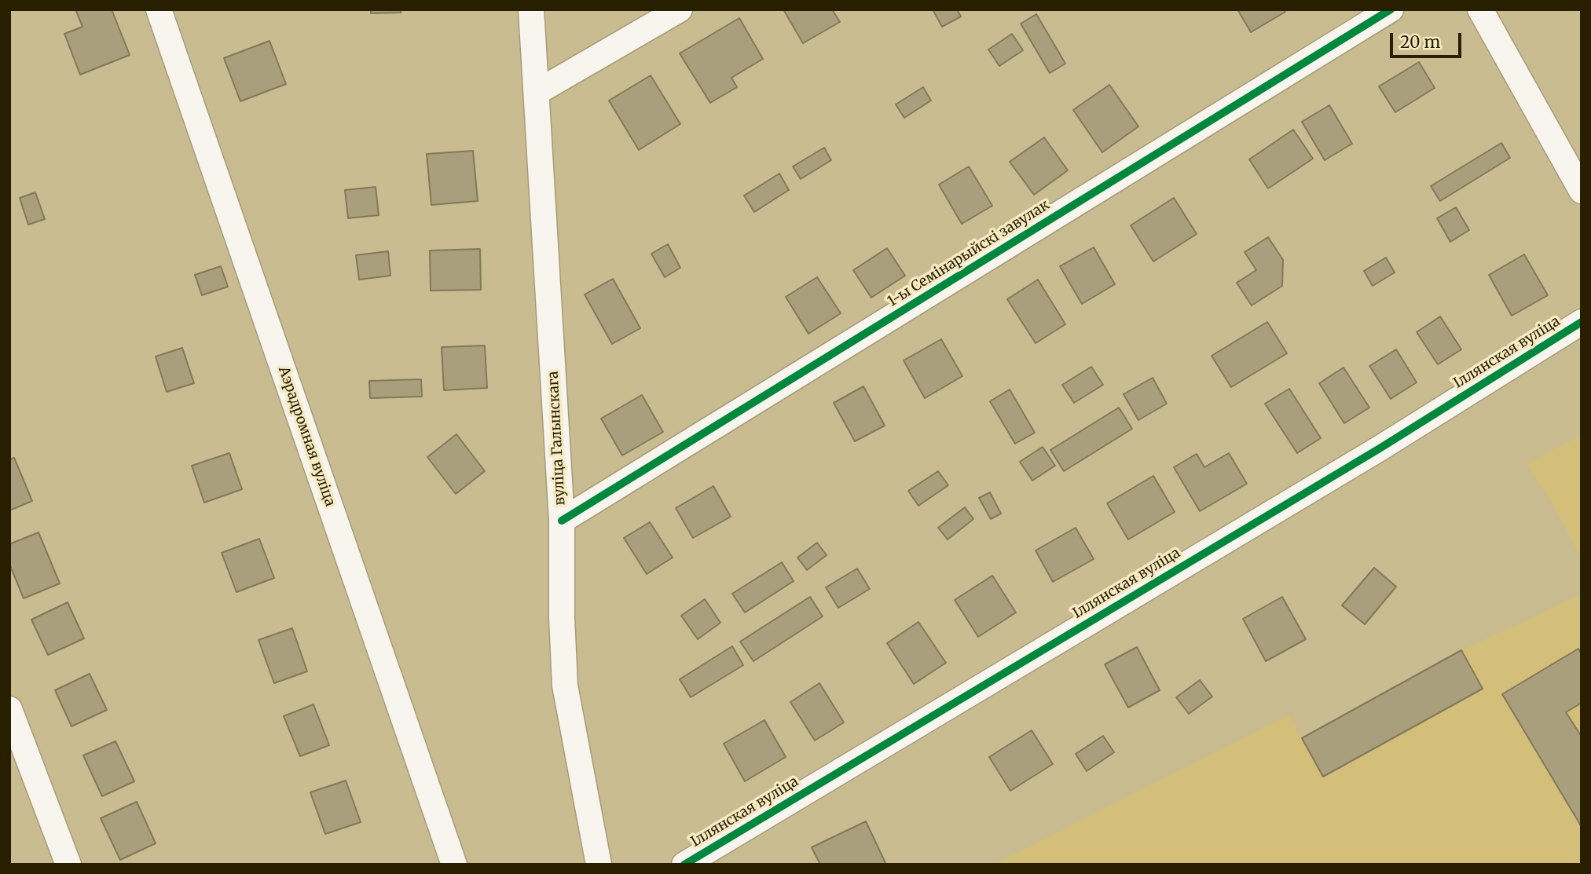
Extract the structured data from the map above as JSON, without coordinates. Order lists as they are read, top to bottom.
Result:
{
  "streets": {
    "street": [
      "1-ы Семінарыйскі завулак",
      "Іллянская вуліца",
      "Аэрадромная вуліца",
      "вуліца Галынскага"
    ]
  },
  "crossings": [
    ["1-ы Семінарыйскі завулак", "вуліца Галынскага"]
  ],
  "scale_bar": "20 m"
}
